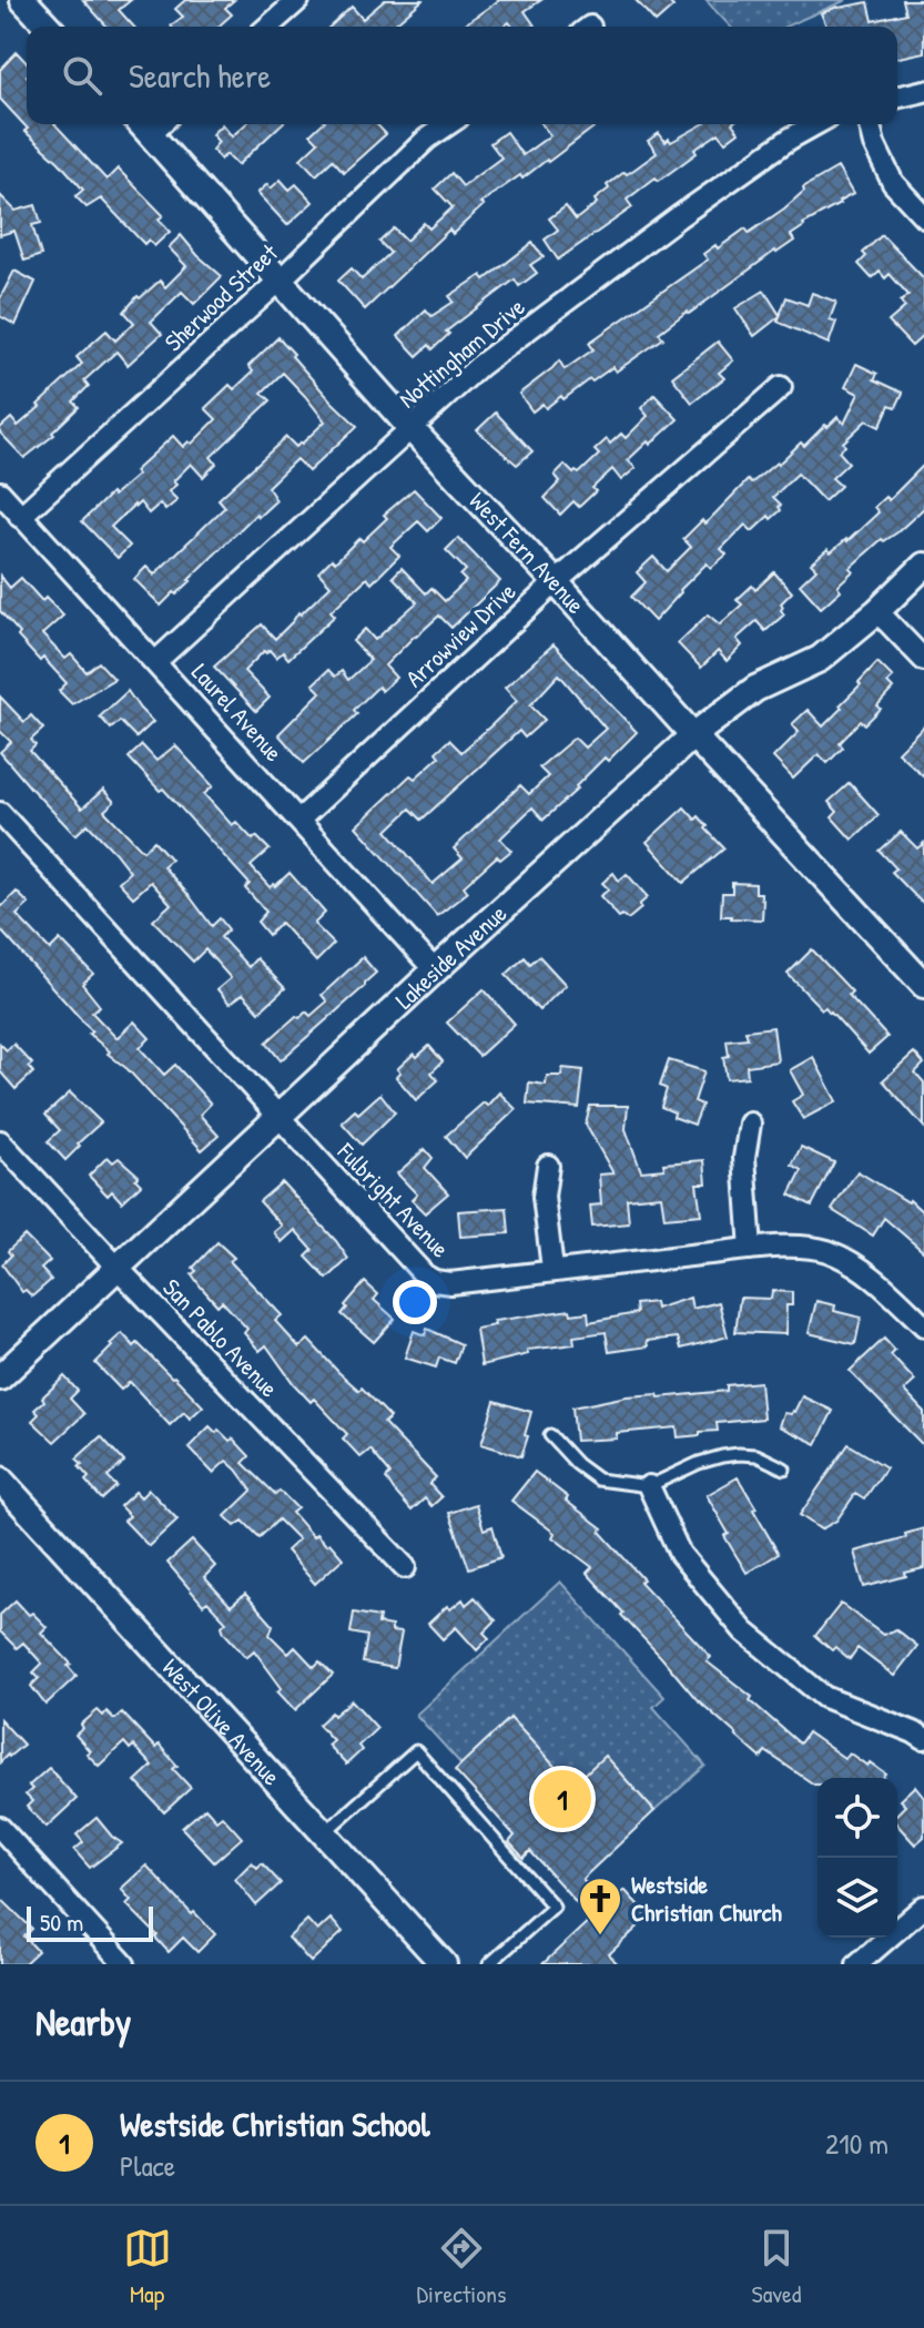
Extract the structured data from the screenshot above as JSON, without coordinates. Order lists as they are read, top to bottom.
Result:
{
  "streets": {
    "street": [
      "Sherwood Street",
      "Nottingham Drive",
      "West Fern Avenue",
      "Arrowview Drive",
      "Laurel Avenue",
      "Lakeside Avenue",
      "Fulbright Avenue",
      "San Pablo Avenue",
      "West Olive Avenue"
    ]
  },
  "crossings": [
    ["Sherwood Street", "West Fern Avenue"],
    ["Sherwood Street", "Laurel Avenue"],
    ["Nottingham Drive", "West Fern Avenue"],
    ["Nottingham Drive", "Laurel Avenue"],
    ["West Fern Avenue", "Arrowview Drive"],
    ["West Fern Avenue", "Lakeside Avenue"],
    ["Arrowview Drive", "Laurel Avenue"],
    ["Laurel Avenue", "Lakeside Avenue"],
    ["Lakeside Avenue", "Fulbright Avenue"],
    ["Lakeside Avenue", "San Pablo Avenue"]
  ],
  "places": {
    "church": ["Westside Christian Church"]
  },
  "scale_bar": "50 m",
  "page": {
    "search": "Search here",
    "pins": "1",
    "scale": "50 m",
    "heading": "Nearby",
    "list": [
      {
        "mark": "1",
        "name": "Westside Christian School",
        "note": "Place",
        "value": "210 m"
      }
    ],
    "nav": ["Map", "Directions", "Saved"]
  }
}
